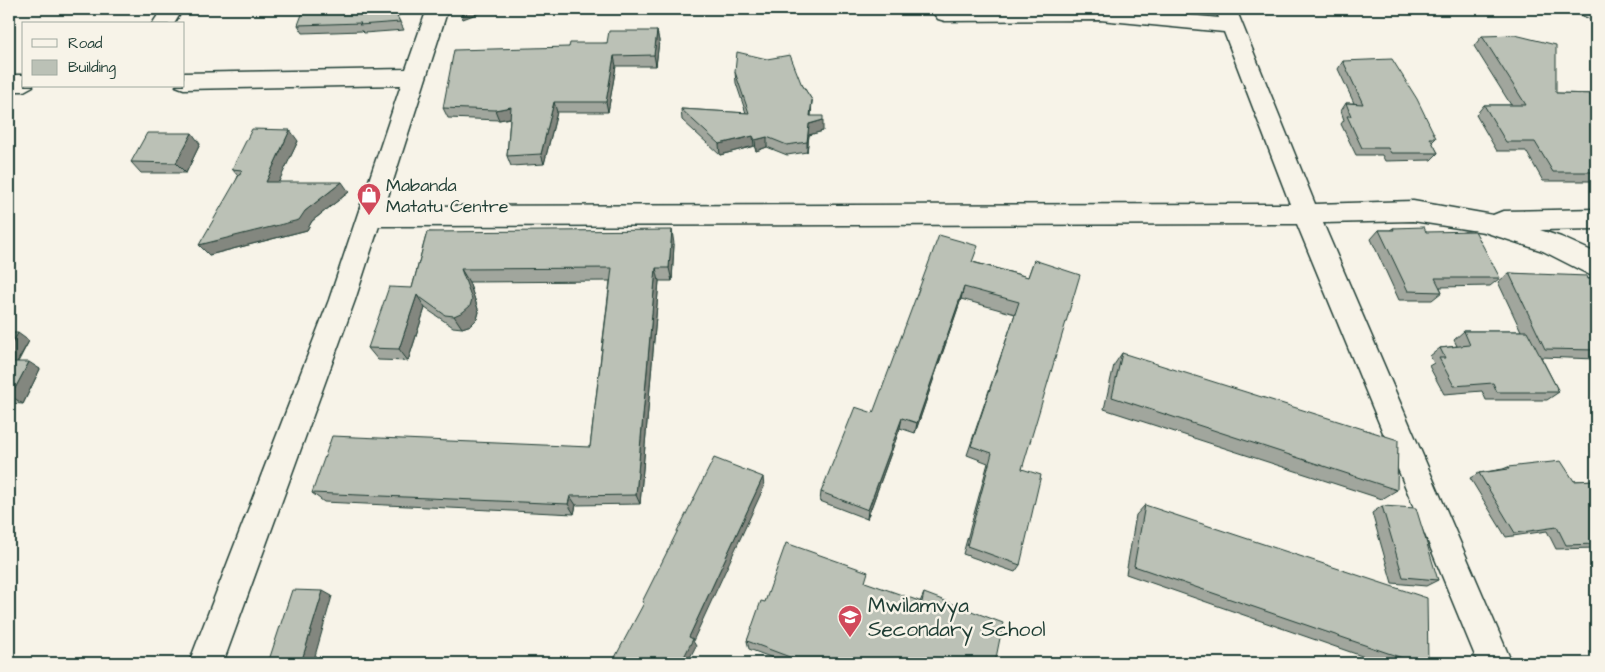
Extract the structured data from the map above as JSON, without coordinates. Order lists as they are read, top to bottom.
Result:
{
  "places": {
    "shop": ["Mabanda Matatu Centre"],
    "school or university": ["Mwilamvya Secondary School"]
  },
  "legend": ["Road", "Building"]
}
